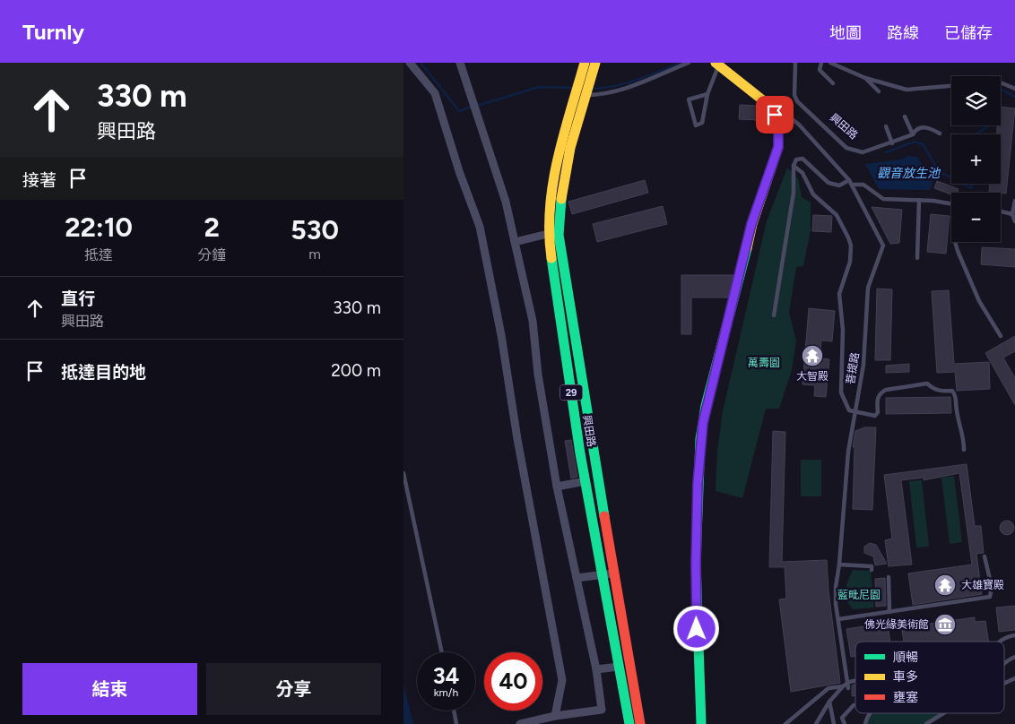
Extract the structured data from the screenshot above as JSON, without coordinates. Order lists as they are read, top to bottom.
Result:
{
  "streets": {
    "main road": ["興田路", "29"],
    "lane": ["菩提路"]
  },
  "water": ["觀音放生池"],
  "parks": ["萬壽園", "藍毗尼園"],
  "places": {
    "temple": ["大智殿", "大雄寶殿"],
    "museum": ["佛光緣美術館"]
  },
  "legend": ["順暢", "車多", "壅塞"],
  "page": {
    "header": "Turnly",
    "nav": ["地圖", "路線", "已儲存"],
    "turn": ["330 m", "興田路"],
    "map_buttons": ["+", "−"],
    "then": "接著",
    "eta": [
      "22:10",
      "抵達",
      "2",
      "分鐘",
      "530",
      "m"
    ],
    "list": [
      {
        "name": "直行",
        "note": "興田路",
        "value": "330 m"
      },
      {
        "name": "抵達目的地",
        "value": "200 m"
      }
    ],
    "speed": "34 km/h",
    "limit": "40",
    "buttons": ["結束", "分享"]
  }
}
